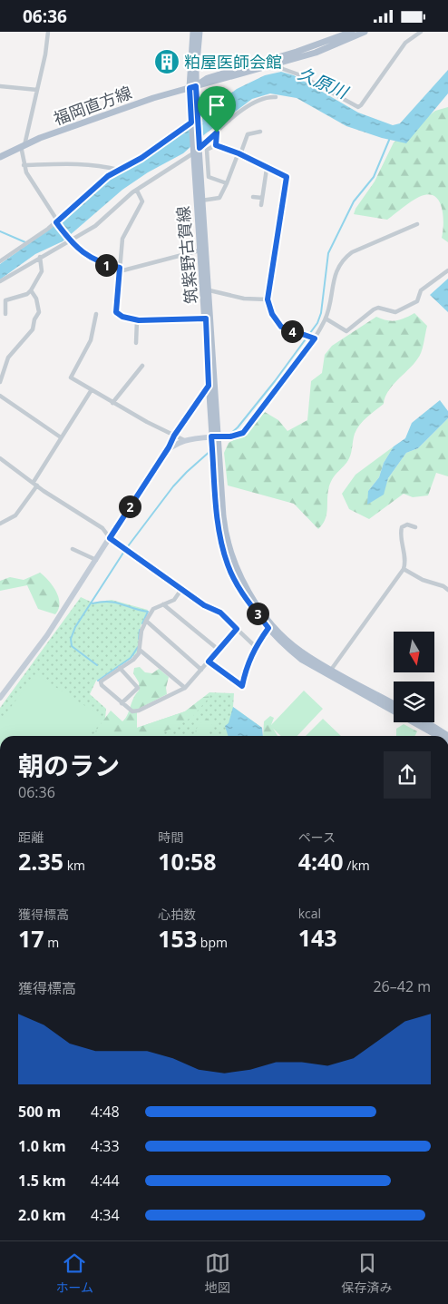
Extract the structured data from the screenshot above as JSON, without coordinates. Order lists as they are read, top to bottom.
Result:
{
  "streets": {
    "main road": ["福岡直方線", "筑紫野古賀線"]
  },
  "crossings": [
    ["福岡直方線", "筑紫野古賀線"]
  ],
  "water": ["久原川"],
  "places": {
    "building": ["粕屋医師会館"]
  },
  "north": "bottom",
  "page": {
    "status": "06:36",
    "pins": [
      "1",
      "4",
      "2",
      "3"
    ],
    "heading": ["朝のラン", "06:36"],
    "stats": [
      ["距離", "2.35 km"],
      ["時間", "10:58"],
      ["ペース", "4:40 /km"],
      ["獲得標高", "17 m"],
      ["心拍数", "153 bpm"],
      ["kcal", "143"]
    ],
    "chart": ["獲得標高", "26–42 m"],
    "list": [
      {
        "name": "500 m",
        "note": "4:48"
      },
      {
        "name": "1.0 km",
        "note": "4:33"
      },
      {
        "name": "1.5 km",
        "note": "4:44"
      },
      {
        "name": "2.0 km",
        "note": "4:34"
      }
    ],
    "tabs": ["ホーム", "地図", "保存済み"]
  }
}
